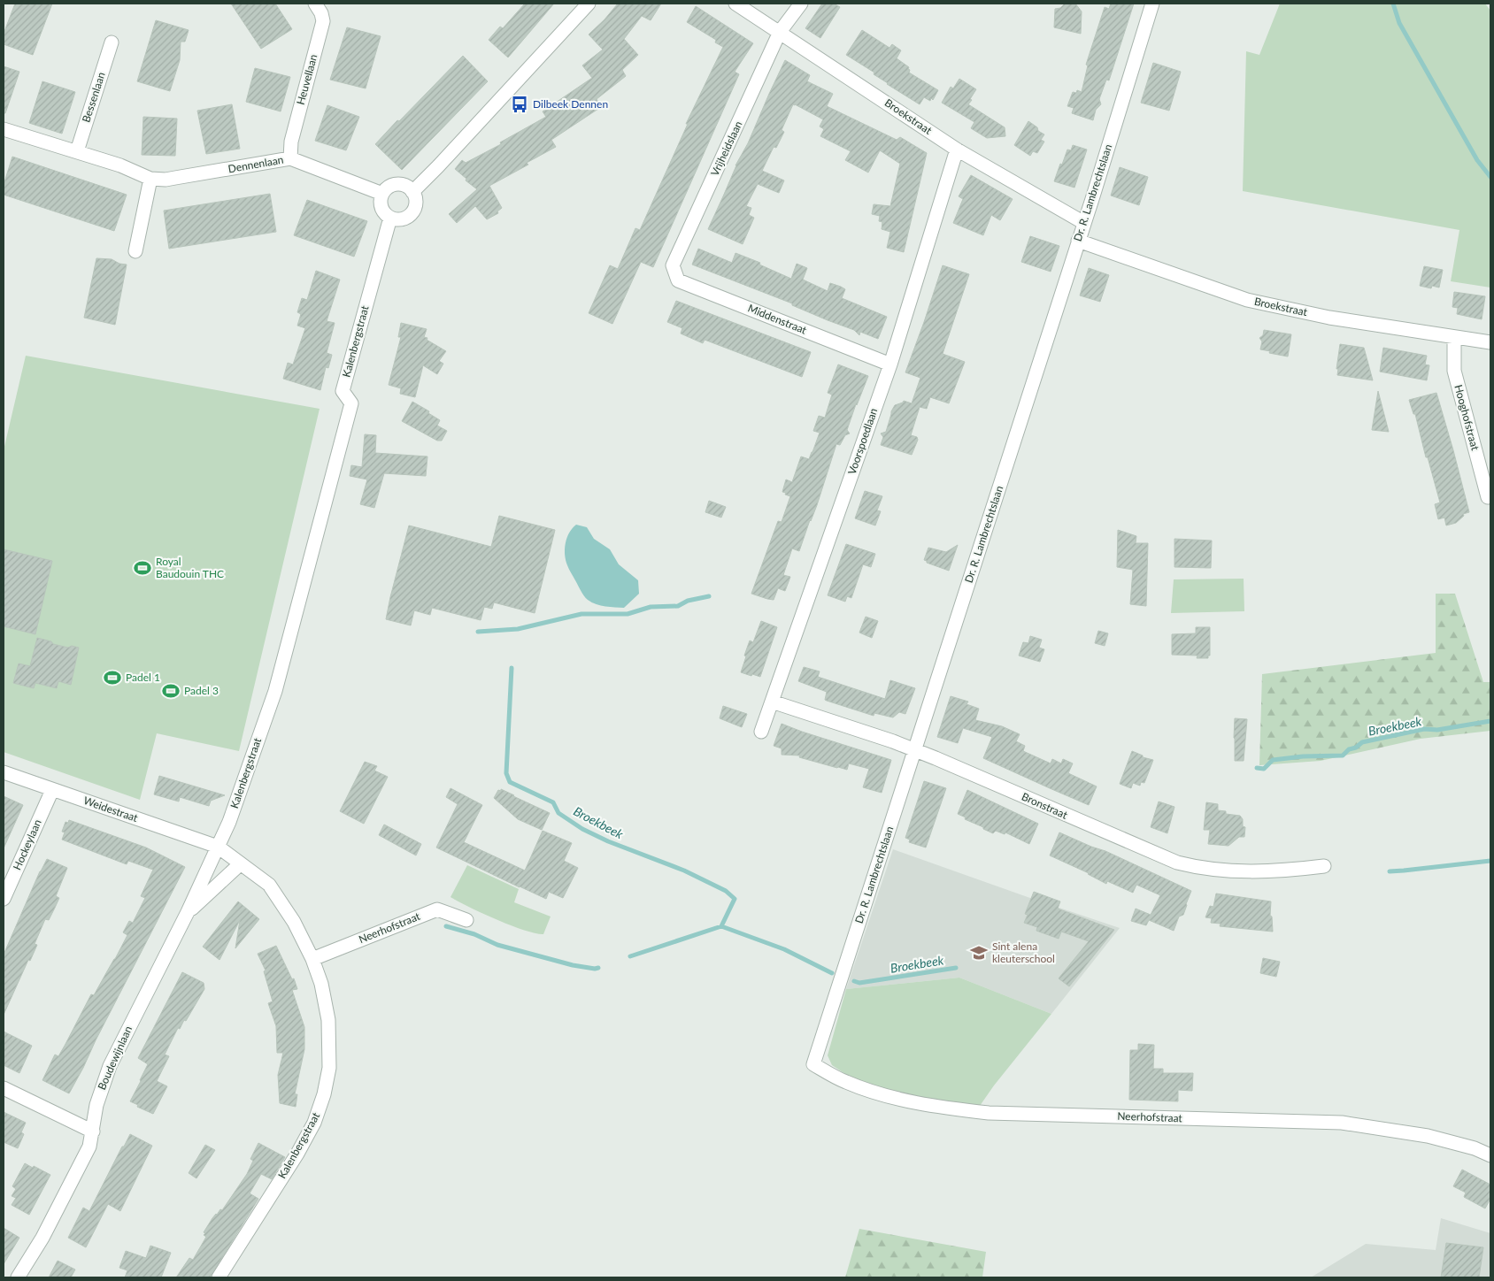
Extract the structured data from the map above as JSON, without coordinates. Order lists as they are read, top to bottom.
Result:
{
  "streets": {
    "street": [
      "Heuvellaan",
      "Bessenlaan",
      "Broekstraat",
      "Vrijheidslaan",
      "Dennenlaan",
      "Dr. R. Lambrechtslaan",
      "Middenstraat",
      "Kalenbergstraat",
      "Hooghofstraat",
      "Voorspoedlaan",
      "Bronstraat",
      "Weidestraat",
      "Hockeylaan",
      "Neerhofstraat",
      "Boudewijnlaan"
    ]
  },
  "crossings": [
    ["Heuvellaan", "Dennenlaan"],
    ["Bessenlaan", "Dennenlaan"],
    ["Broekstraat", "Vrijheidslaan"],
    ["Broekstraat", "Dr. R. Lambrechtslaan"],
    ["Broekstraat", "Hooghofstraat"],
    ["Broekstraat", "Voorspoedlaan"],
    ["Vrijheidslaan", "Middenstraat"],
    ["Dennenlaan", "Kalenbergstraat"],
    ["Dr. R. Lambrechtslaan", "Bronstraat"],
    ["Dr. R. Lambrechtslaan", "Neerhofstraat"],
    ["Middenstraat", "Voorspoedlaan"],
    ["Kalenbergstraat", "Weidestraat"],
    ["Kalenbergstraat", "Neerhofstraat"],
    ["Kalenbergstraat", "Boudewijnlaan"],
    ["Voorspoedlaan", "Bronstraat"],
    ["Weidestraat", "Hockeylaan"],
    ["Weidestraat", "Boudewijnlaan"]
  ],
  "water": ["Broekbeek"],
  "places": {
    "bus stop": ["Dilbeek Dennen"],
    "sports": ["Royal Baudouin THC", "Padel 1", "Padel 3"],
    "school or university": ["Sint alena kleuterschool"]
  }
}
